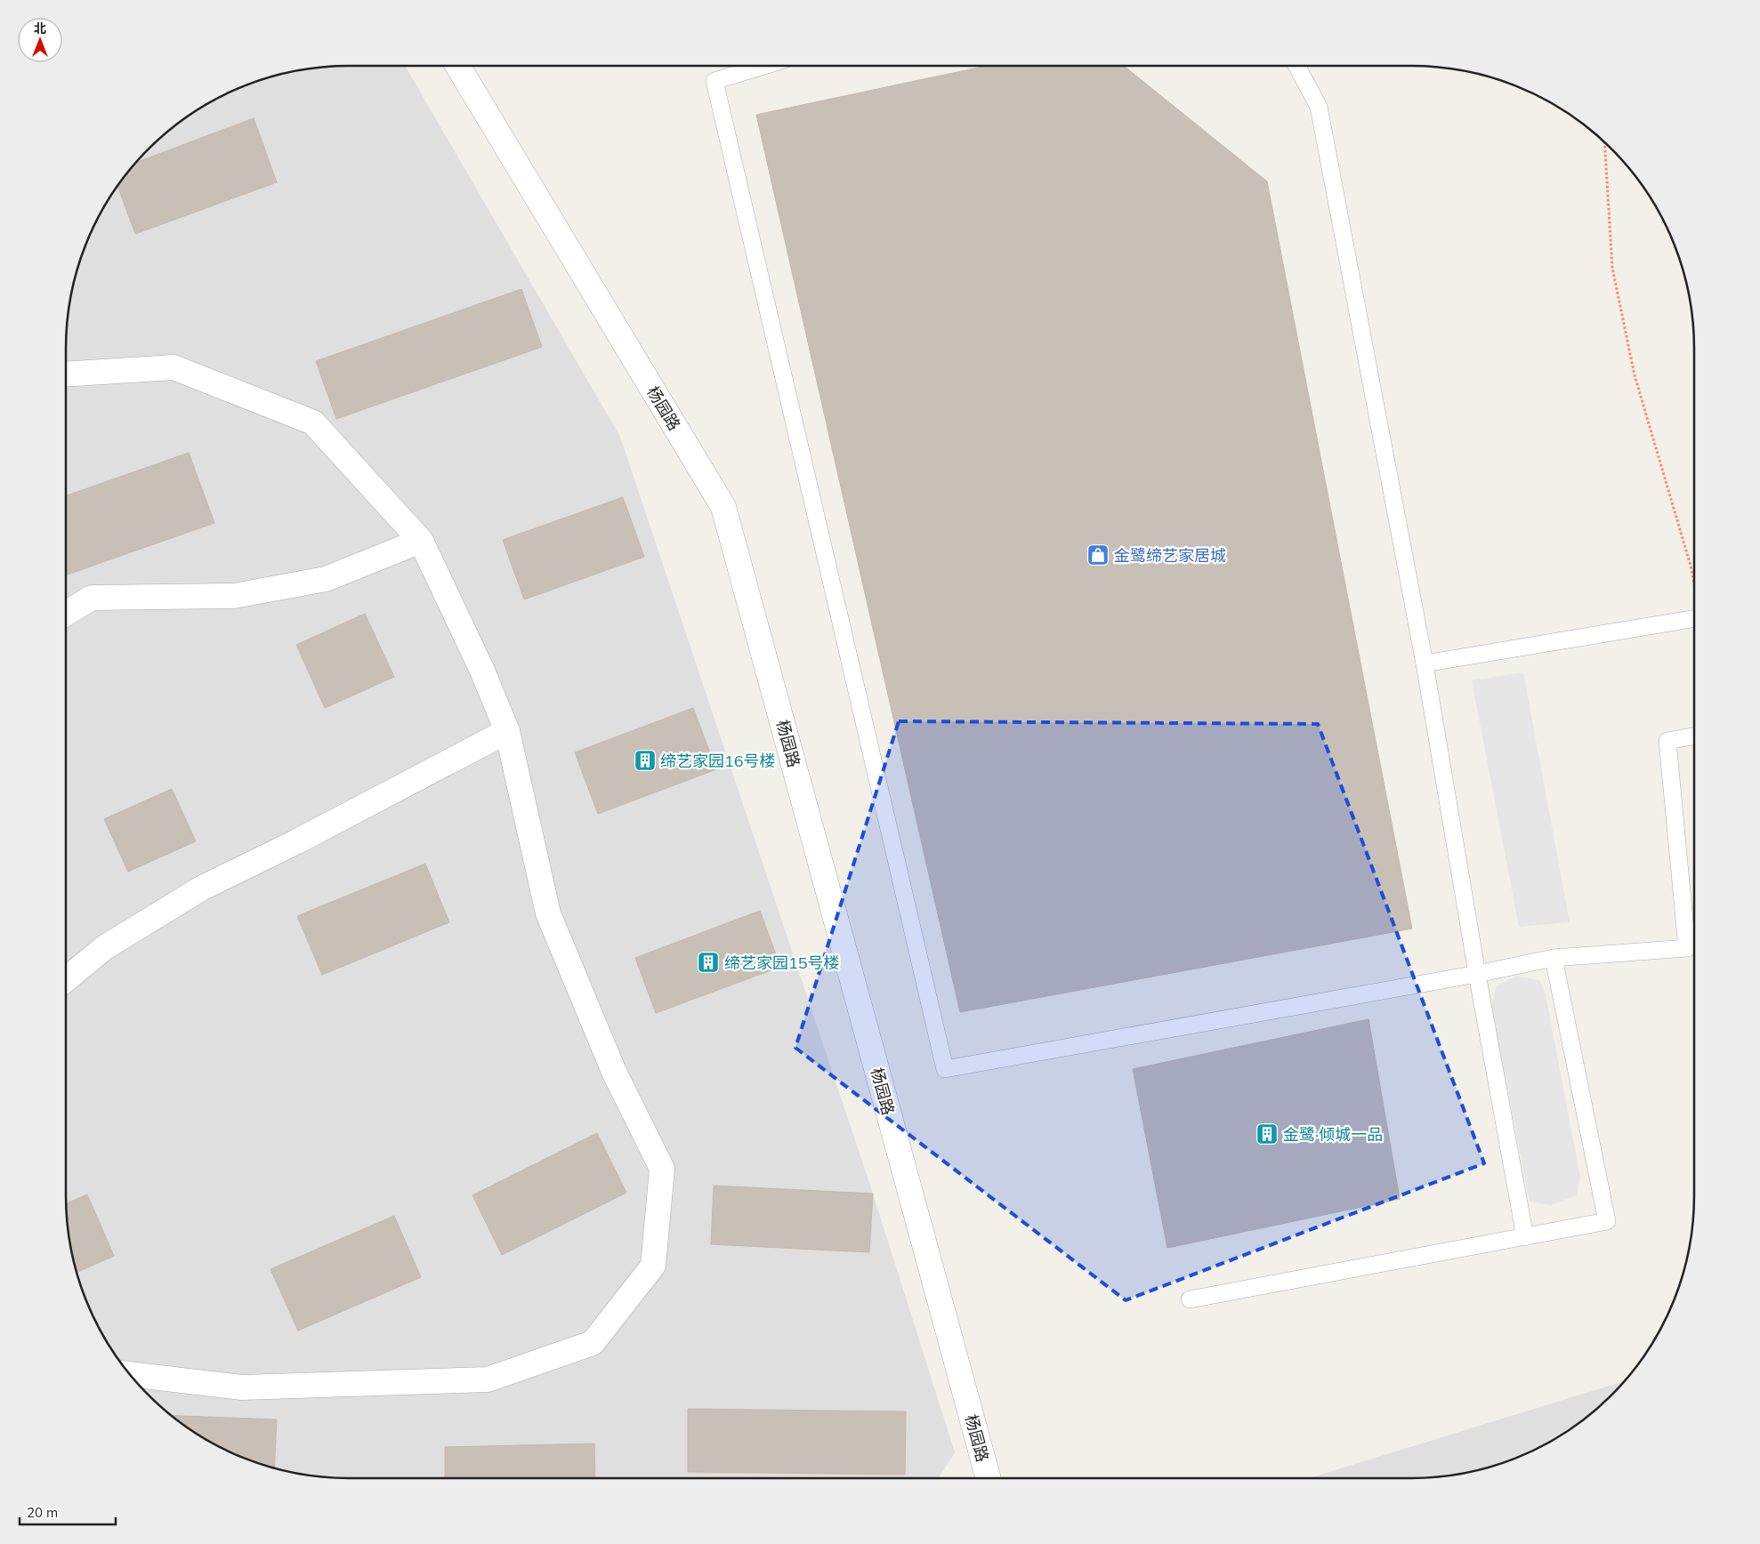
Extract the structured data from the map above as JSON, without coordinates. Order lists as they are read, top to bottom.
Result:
{
  "streets": {
    "street": ["杨园路"]
  },
  "places": {
    "shop": ["金鹭缔艺家居城"],
    "building": ["缔艺家园16号楼", "缔艺家园15号楼", "金鹭·倾城一品"]
  },
  "scale_bar": "20 m",
  "north": "top"
}
